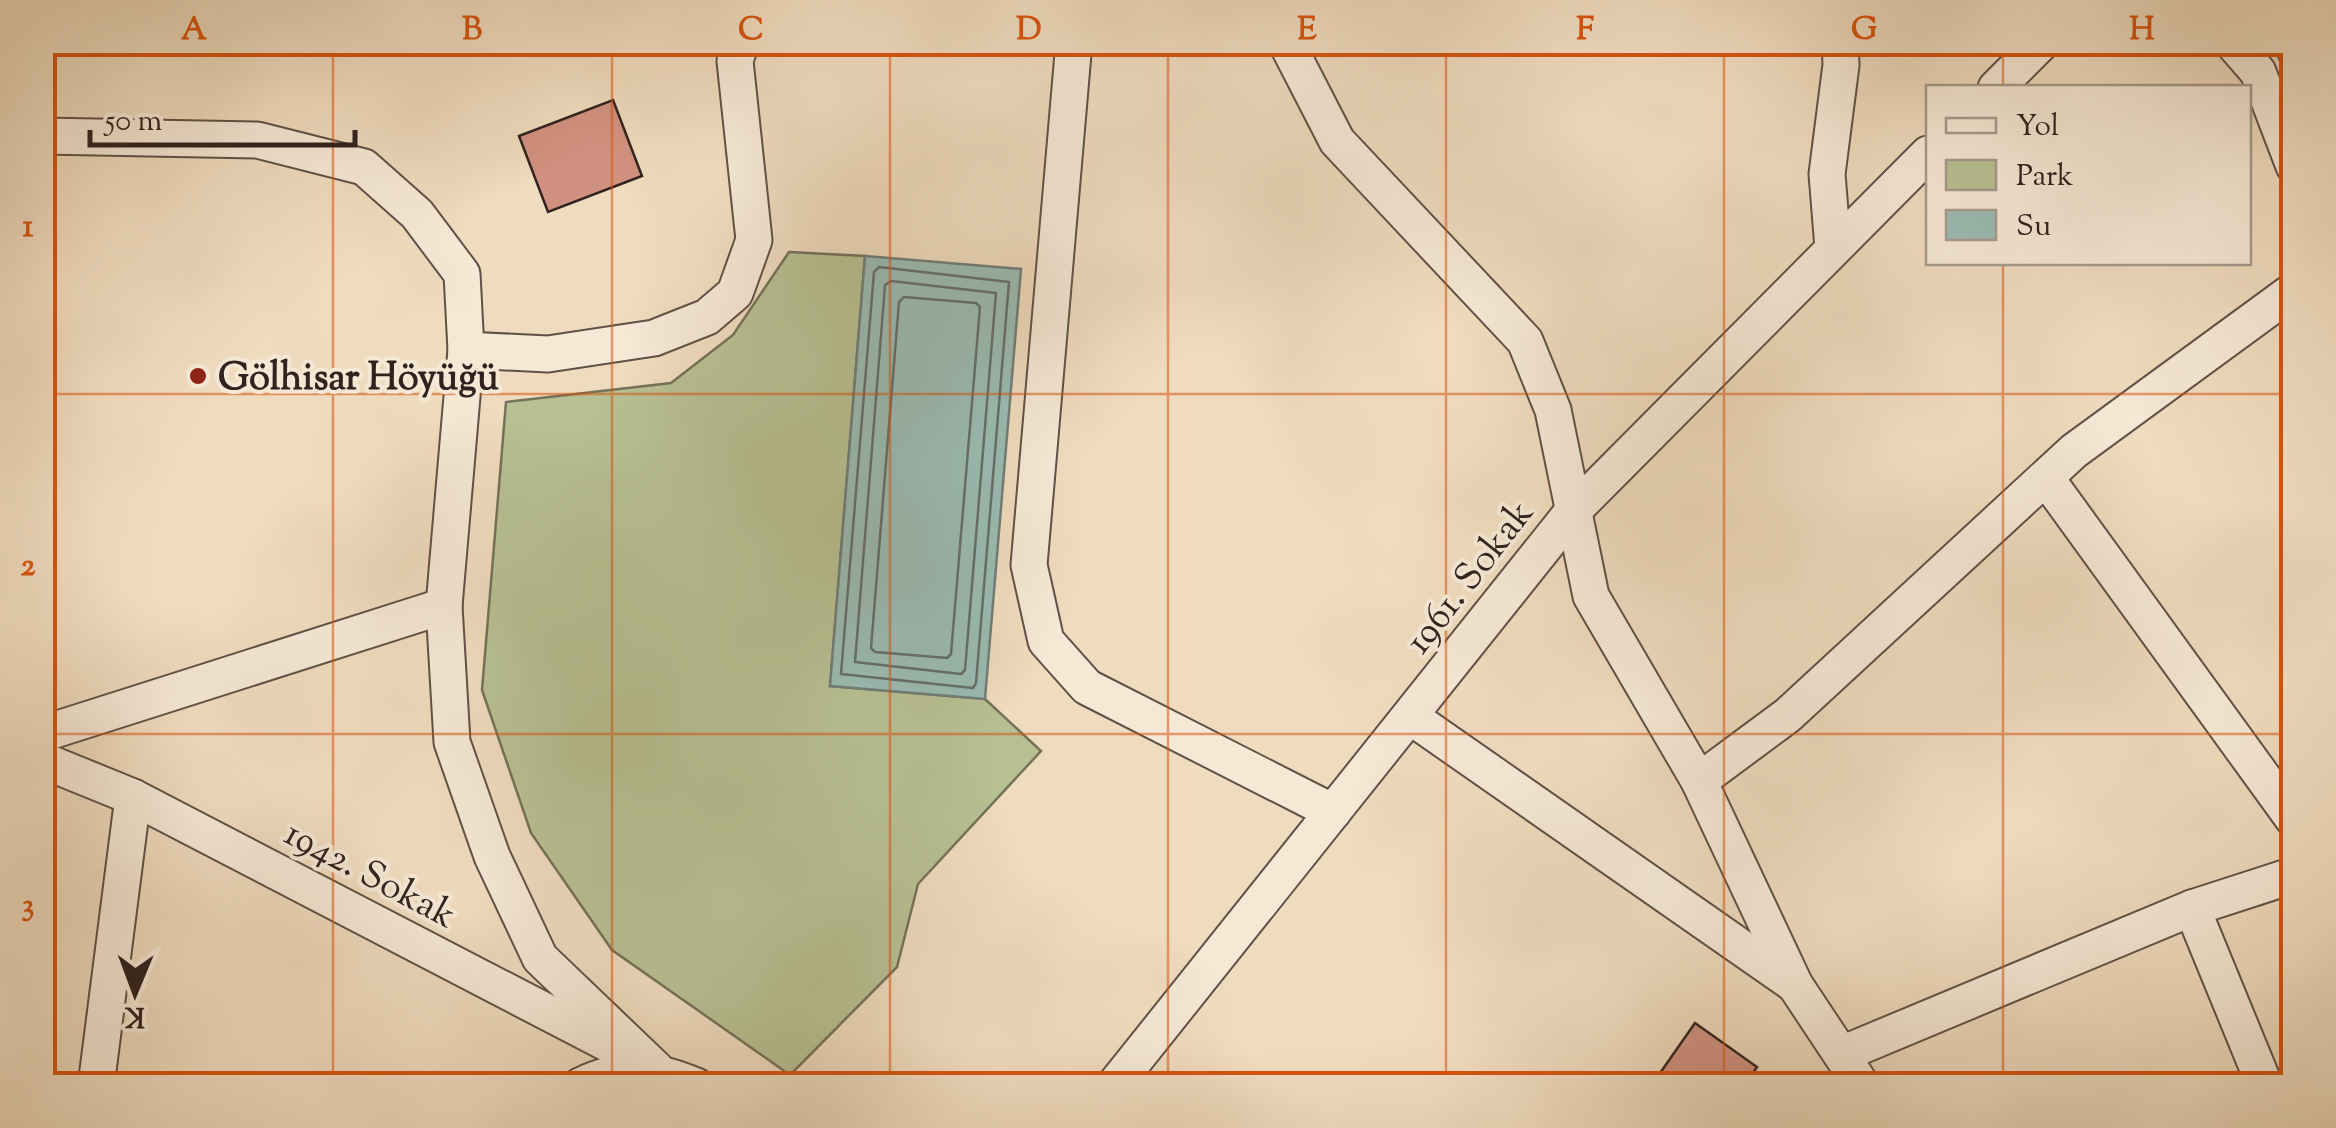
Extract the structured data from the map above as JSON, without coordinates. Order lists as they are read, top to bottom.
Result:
{
  "streets": {
    "street": ["1961. Sokak", "1942. Sokak"]
  },
  "places": ["Gölhisar Höyüğü"],
  "legend": ["Yol", "Park", "Su"],
  "scale_bar": "50 m",
  "north": "bottom",
  "grid": {
    "columns": [
      "A",
      "B",
      "C",
      "D",
      "E",
      "F",
      "G",
      "H"
    ],
    "rows": ["1", "2", "3"]
  }
}
